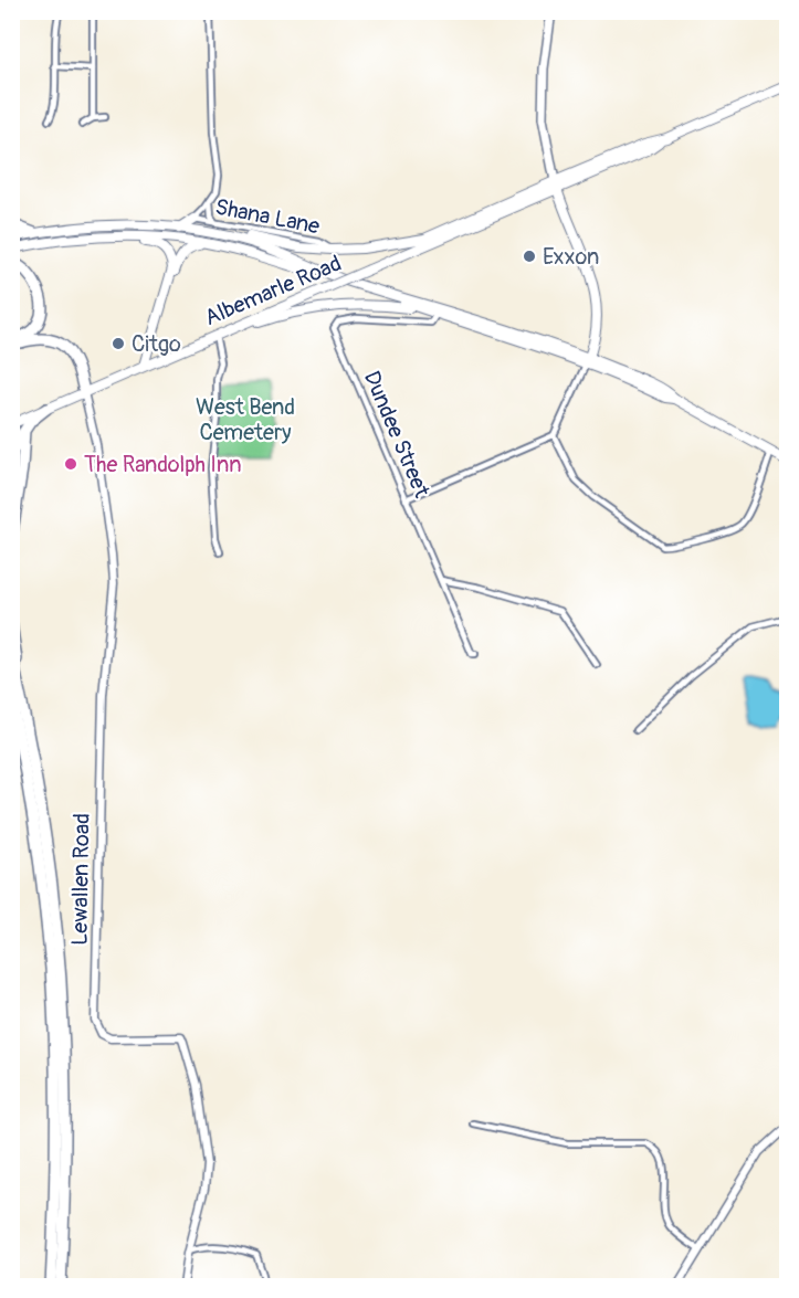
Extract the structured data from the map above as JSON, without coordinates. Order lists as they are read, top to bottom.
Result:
{
  "streets": {
    "main road": ["Albemarle Road"],
    "street": ["Shana Lane", "Dundee Street", "Lewallen Road"]
  },
  "crossings": [
    ["Albemarle Road", "Lewallen Road"]
  ],
  "parks": ["West Bend Cemetery"],
  "places": ["Exxon", "Citgo", "The Randolph Inn"]
}
